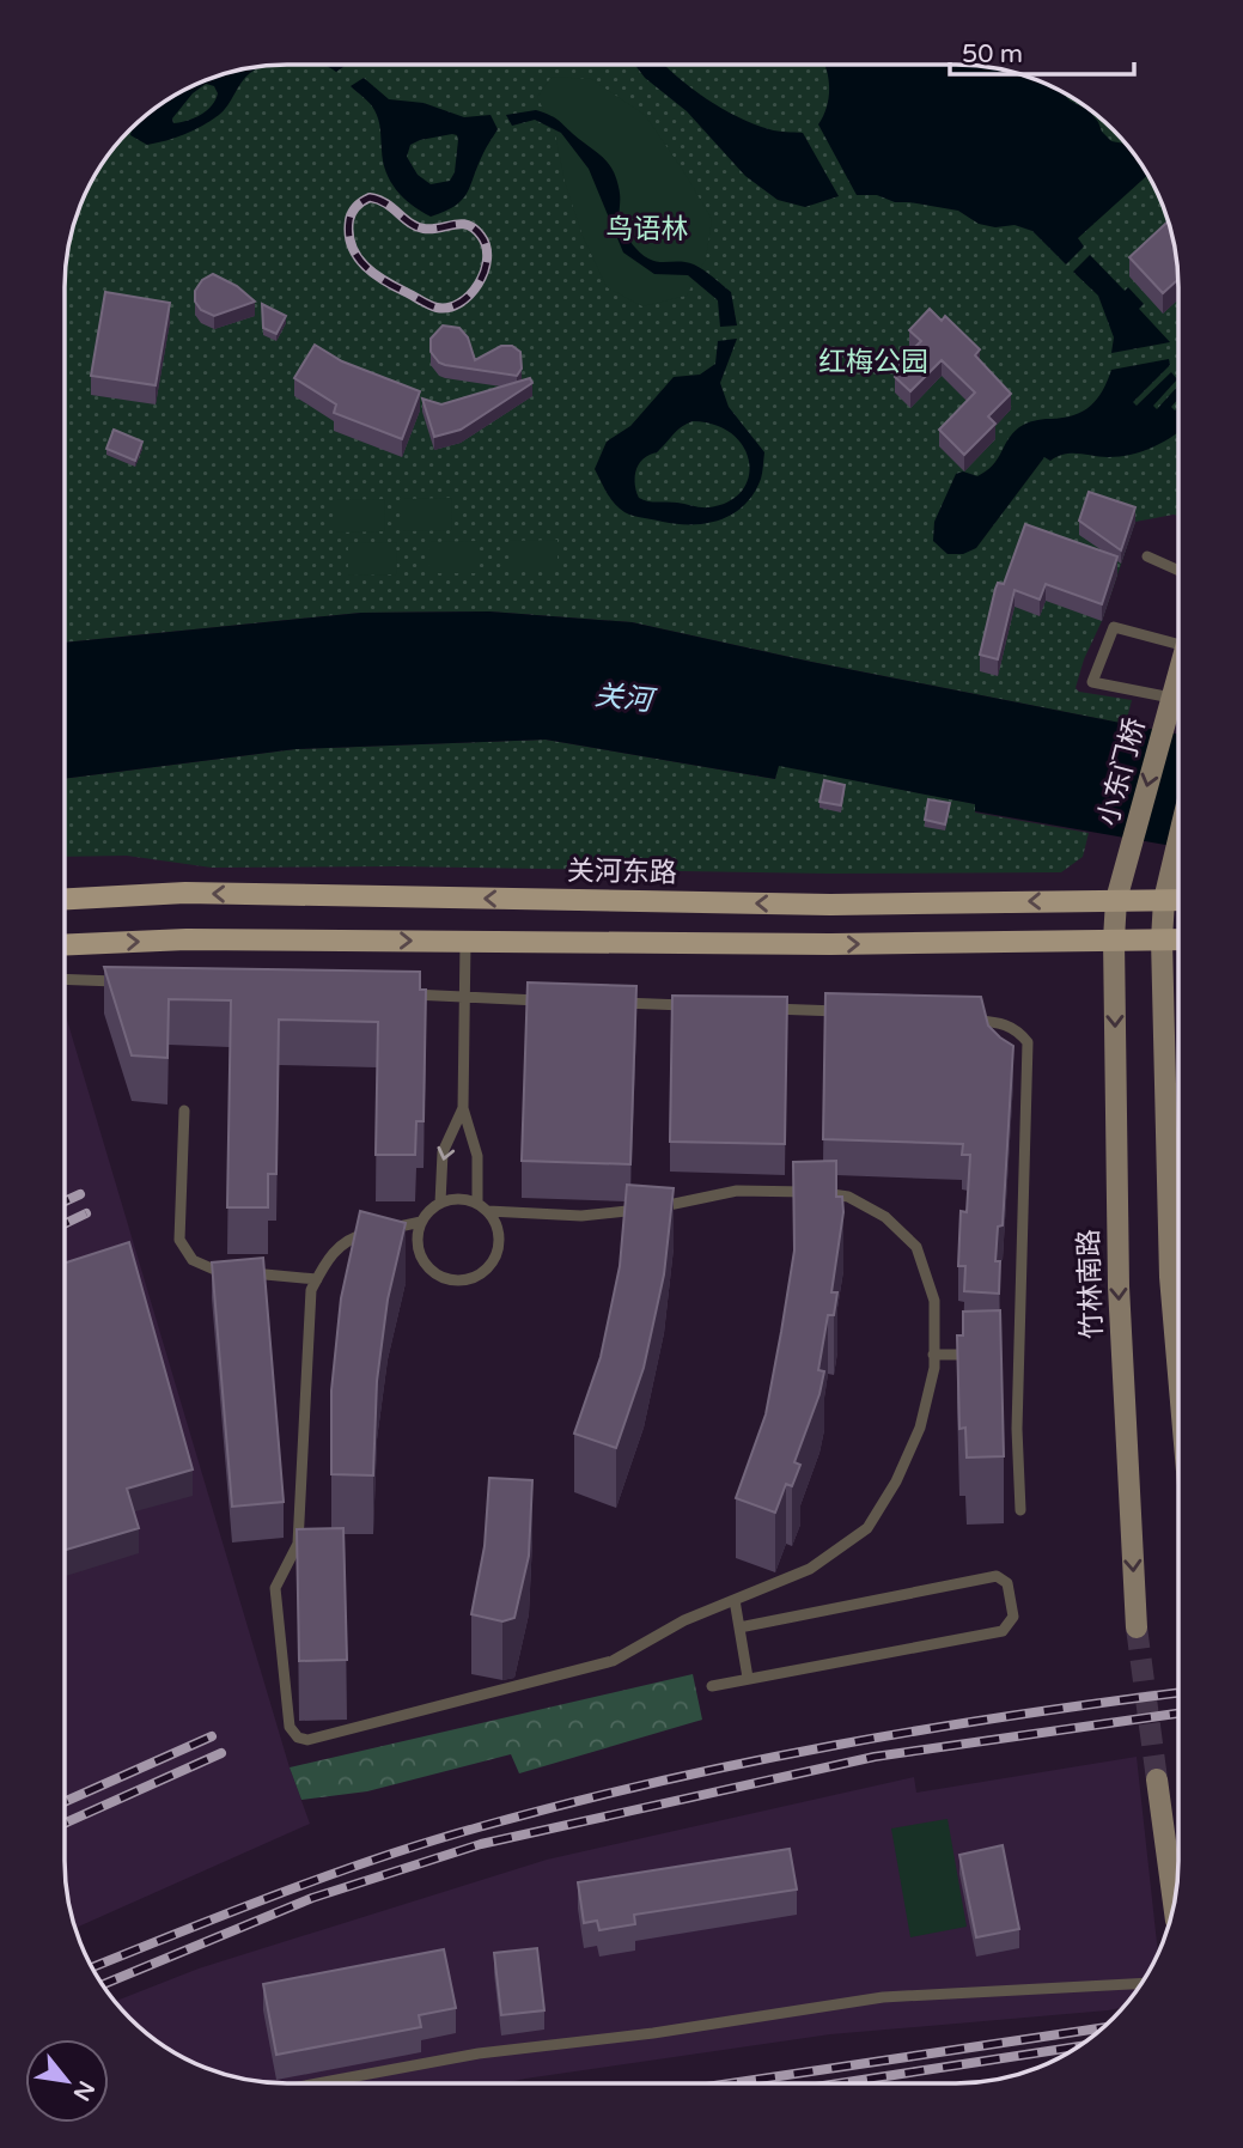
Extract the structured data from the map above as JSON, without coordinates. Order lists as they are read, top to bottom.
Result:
{
  "streets": {
    "main road": ["小东门桥", "关河东路", "竹林南路"]
  },
  "crossings": [
    ["小东门桥", "关河东路"],
    ["小东门桥", "竹林南路"],
    ["关河东路", "竹林南路"]
  ],
  "water": ["关河"],
  "parks": ["鸟语林", "红梅公园"],
  "scale_bar": "50 m",
  "north": "bottom right"
}
